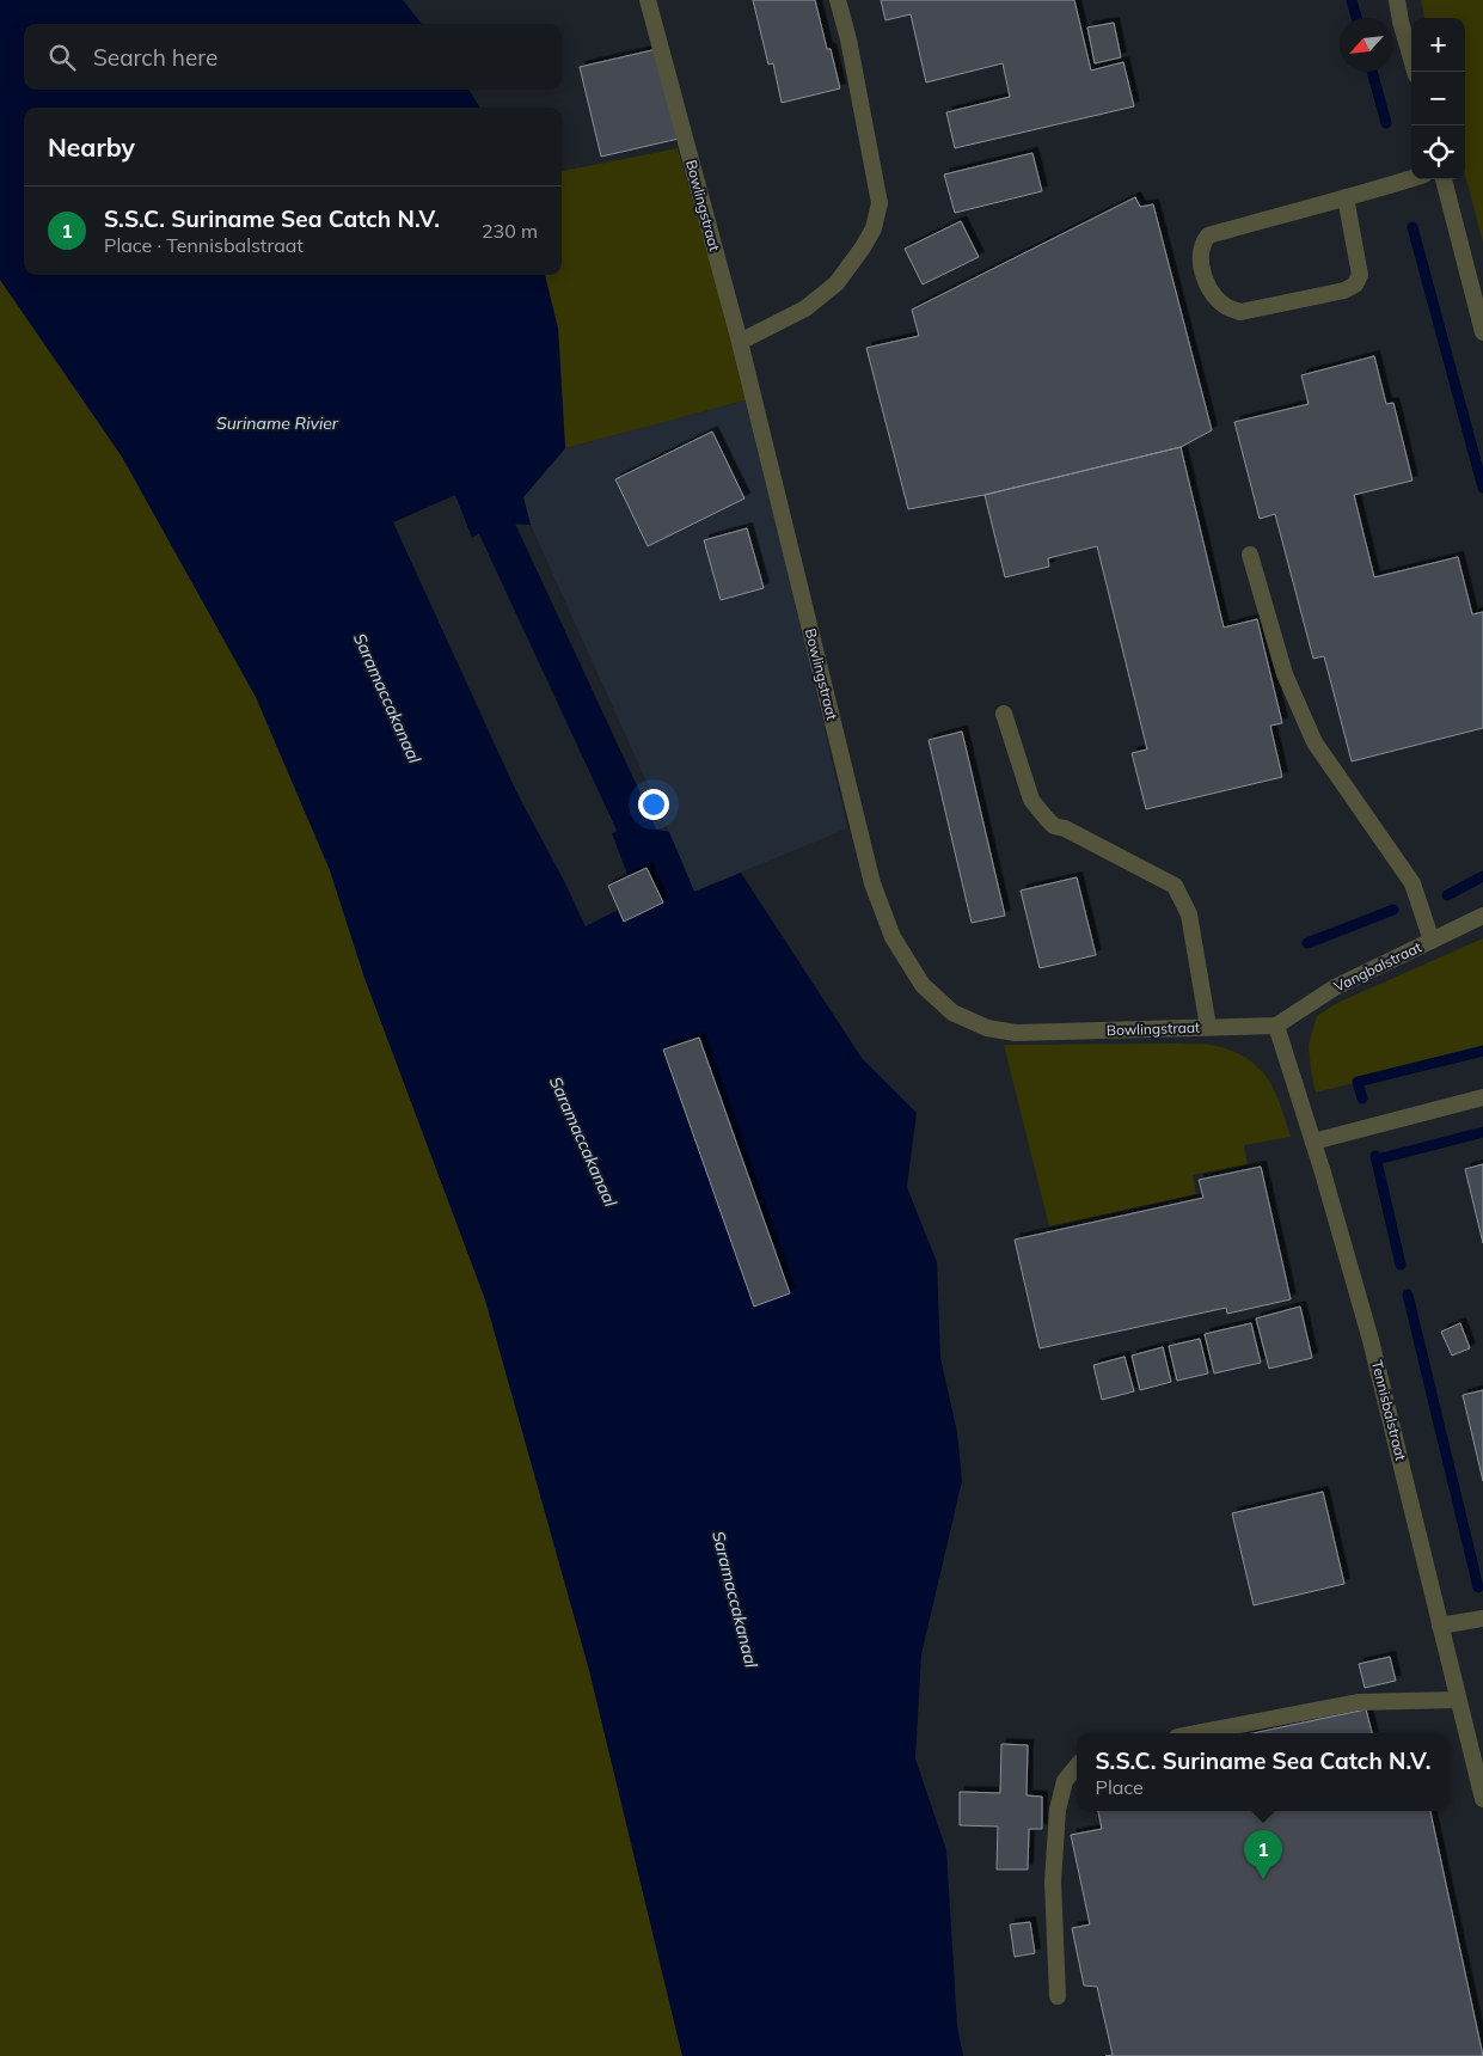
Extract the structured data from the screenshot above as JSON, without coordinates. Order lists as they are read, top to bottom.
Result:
{
  "streets": {
    "street": ["Bowlingstraat", "Vangbalstraat", "Tennisbalstraat"]
  },
  "crossings": [
    ["Bowlingstraat", "Vangbalstraat"],
    ["Bowlingstraat", "Tennisbalstraat"],
    ["Vangbalstraat", "Tennisbalstraat"]
  ],
  "water": ["Suriname Rivier", "Saramaccakanaal"],
  "north": "bottom left",
  "page": {
    "map_buttons": ["+", "−"],
    "search": "Search here",
    "heading": "Nearby",
    "list": [
      {
        "mark": "1",
        "name": "S.S.C. Suriname Sea Catch N.V.",
        "note": "Place · Tennisbalstraat",
        "value": "230 m"
      }
    ],
    "popup": ["S.S.C. Suriname Sea Catch N.V.", "Place"],
    "pins": "1"
  }
}
